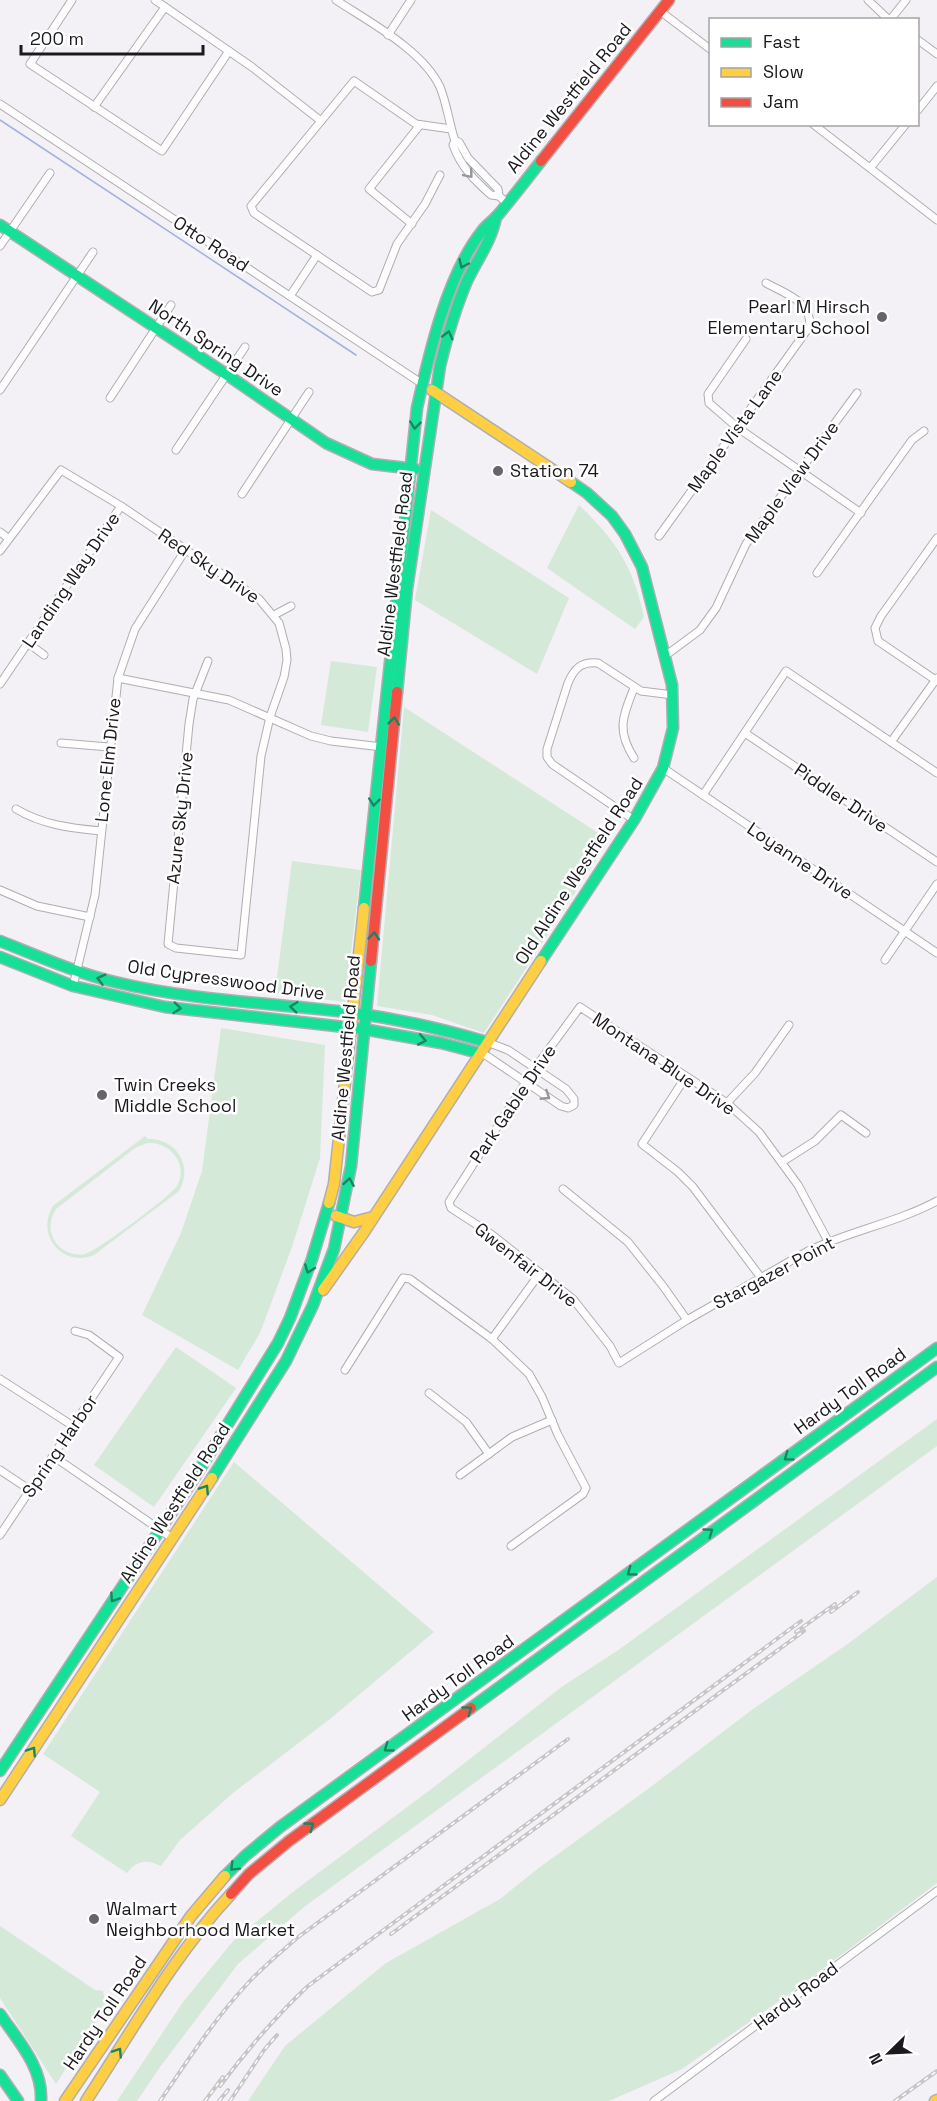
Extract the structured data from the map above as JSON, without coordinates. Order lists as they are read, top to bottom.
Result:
{
  "streets": {
    "main road": [
      "Aldine Westfield Road",
      "North Spring Drive",
      "Old Aldine Westfield Road",
      "Old Cypresswood Drive",
      "Hardy Toll Road"
    ],
    "street": [
      "Otto Road",
      "Maple Vista Lane",
      "Maple View Drive",
      "Red Sky Drive",
      "Landing Way Drive",
      "Lone Elm Drive",
      "Piddler Drive",
      "Azure Sky Drive",
      "Loyanne Drive",
      "Montana Blue Drive",
      "Park Gable Drive",
      "Gwenfair Drive",
      "Stargazer Point",
      "Spring Harbor",
      "Hardy Road"
    ]
  },
  "crossings": [
    ["Aldine Westfield Road", "Otto Road"],
    ["Aldine Westfield Road", "North Spring Drive"],
    ["Aldine Westfield Road", "Old Aldine Westfield Road"],
    ["Aldine Westfield Road", "Old Cypresswood Drive"],
    ["Otto Road", "Old Aldine Westfield Road"],
    ["Maple View Drive", "Old Aldine Westfield Road"],
    ["Red Sky Drive", "Landing Way Drive"],
    ["Red Sky Drive", "Lone Elm Drive"],
    ["Red Sky Drive", "Azure Sky Drive"],
    ["Lone Elm Drive", "Old Cypresswood Drive"],
    ["Loyanne Drive", "Old Aldine Westfield Road"],
    ["Old Aldine Westfield Road", "Old Cypresswood Drive"],
    ["Montana Blue Drive", "Park Gable Drive"],
    ["Montana Blue Drive", "Stargazer Point"],
    ["Park Gable Drive", "Gwenfair Drive"],
    ["Gwenfair Drive", "Stargazer Point"]
  ],
  "places": [
    "Pearl M Hirsch Elementary School",
    "Station 74",
    "Twin Creeks Middle School",
    "Walmart Neighborhood Market"
  ],
  "legend": ["Fast", "Slow", "Jam"],
  "scale_bar": "200 m",
  "north": "bottom left"
}
